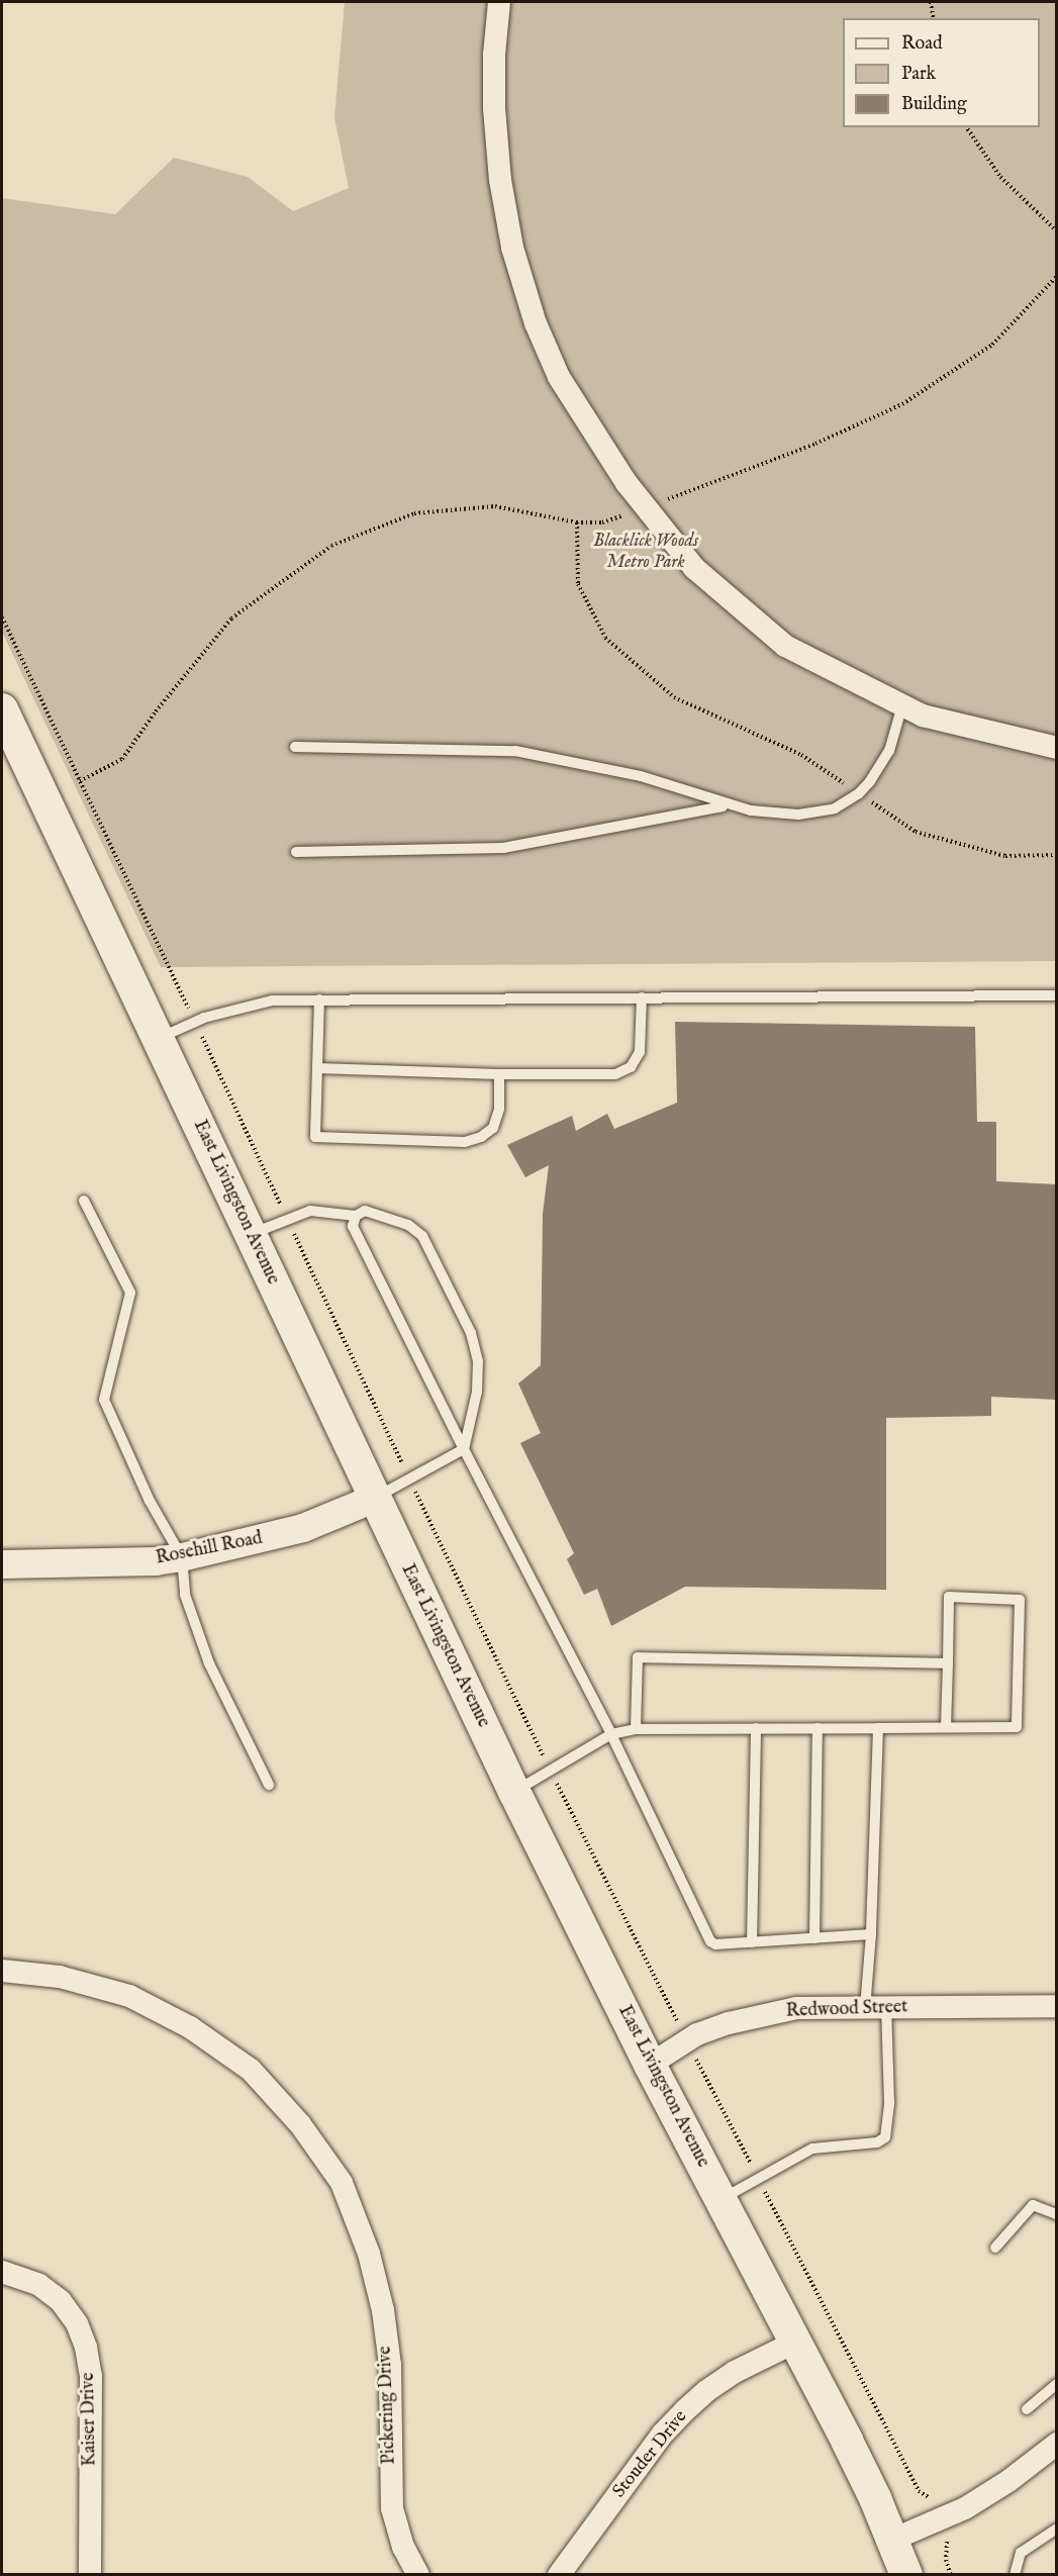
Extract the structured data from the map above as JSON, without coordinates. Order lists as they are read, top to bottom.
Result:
{
  "streets": {
    "main road": ["East Livingston Avenue"],
    "street": [
      "Rosehill Road",
      "Redwood Street",
      "Pickering Drive",
      "Kaiser Drive",
      "Stouder Drive"
    ]
  },
  "crossings": [
    ["East Livingston Avenue", "Rosehill Road"],
    ["East Livingston Avenue", "Redwood Street"],
    ["East Livingston Avenue", "Stouder Drive"]
  ],
  "parks": ["Blacklick Woods Metro Park"],
  "legend": ["Road", "Park", "Building"]
}
